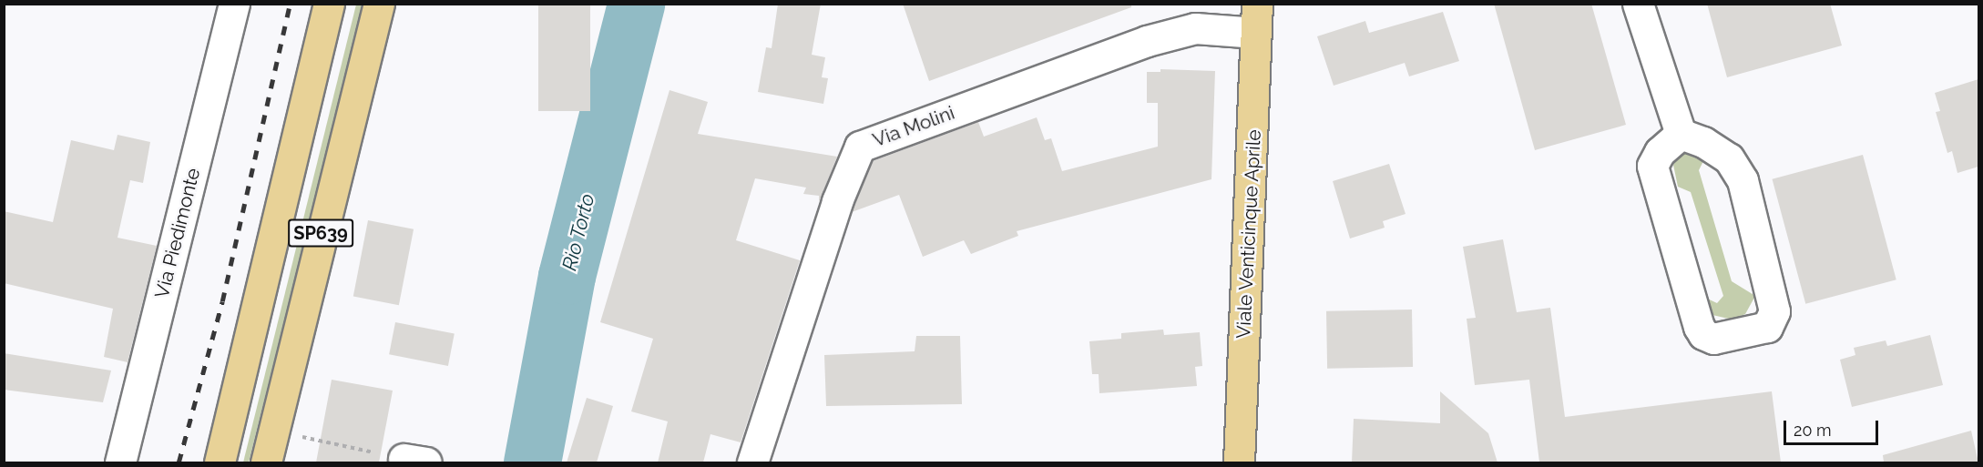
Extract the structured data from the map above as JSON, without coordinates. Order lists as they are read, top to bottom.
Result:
{
  "streets": {
    "main road": ["SP639", "Viale Venticinque Aprile"],
    "street": ["Via Molini", "Via Piedimonte"]
  },
  "crossings": [
    ["Via Molini", "Viale Venticinque Aprile"]
  ],
  "water": ["Rio Torto"],
  "scale_bar": "20 m"
}
